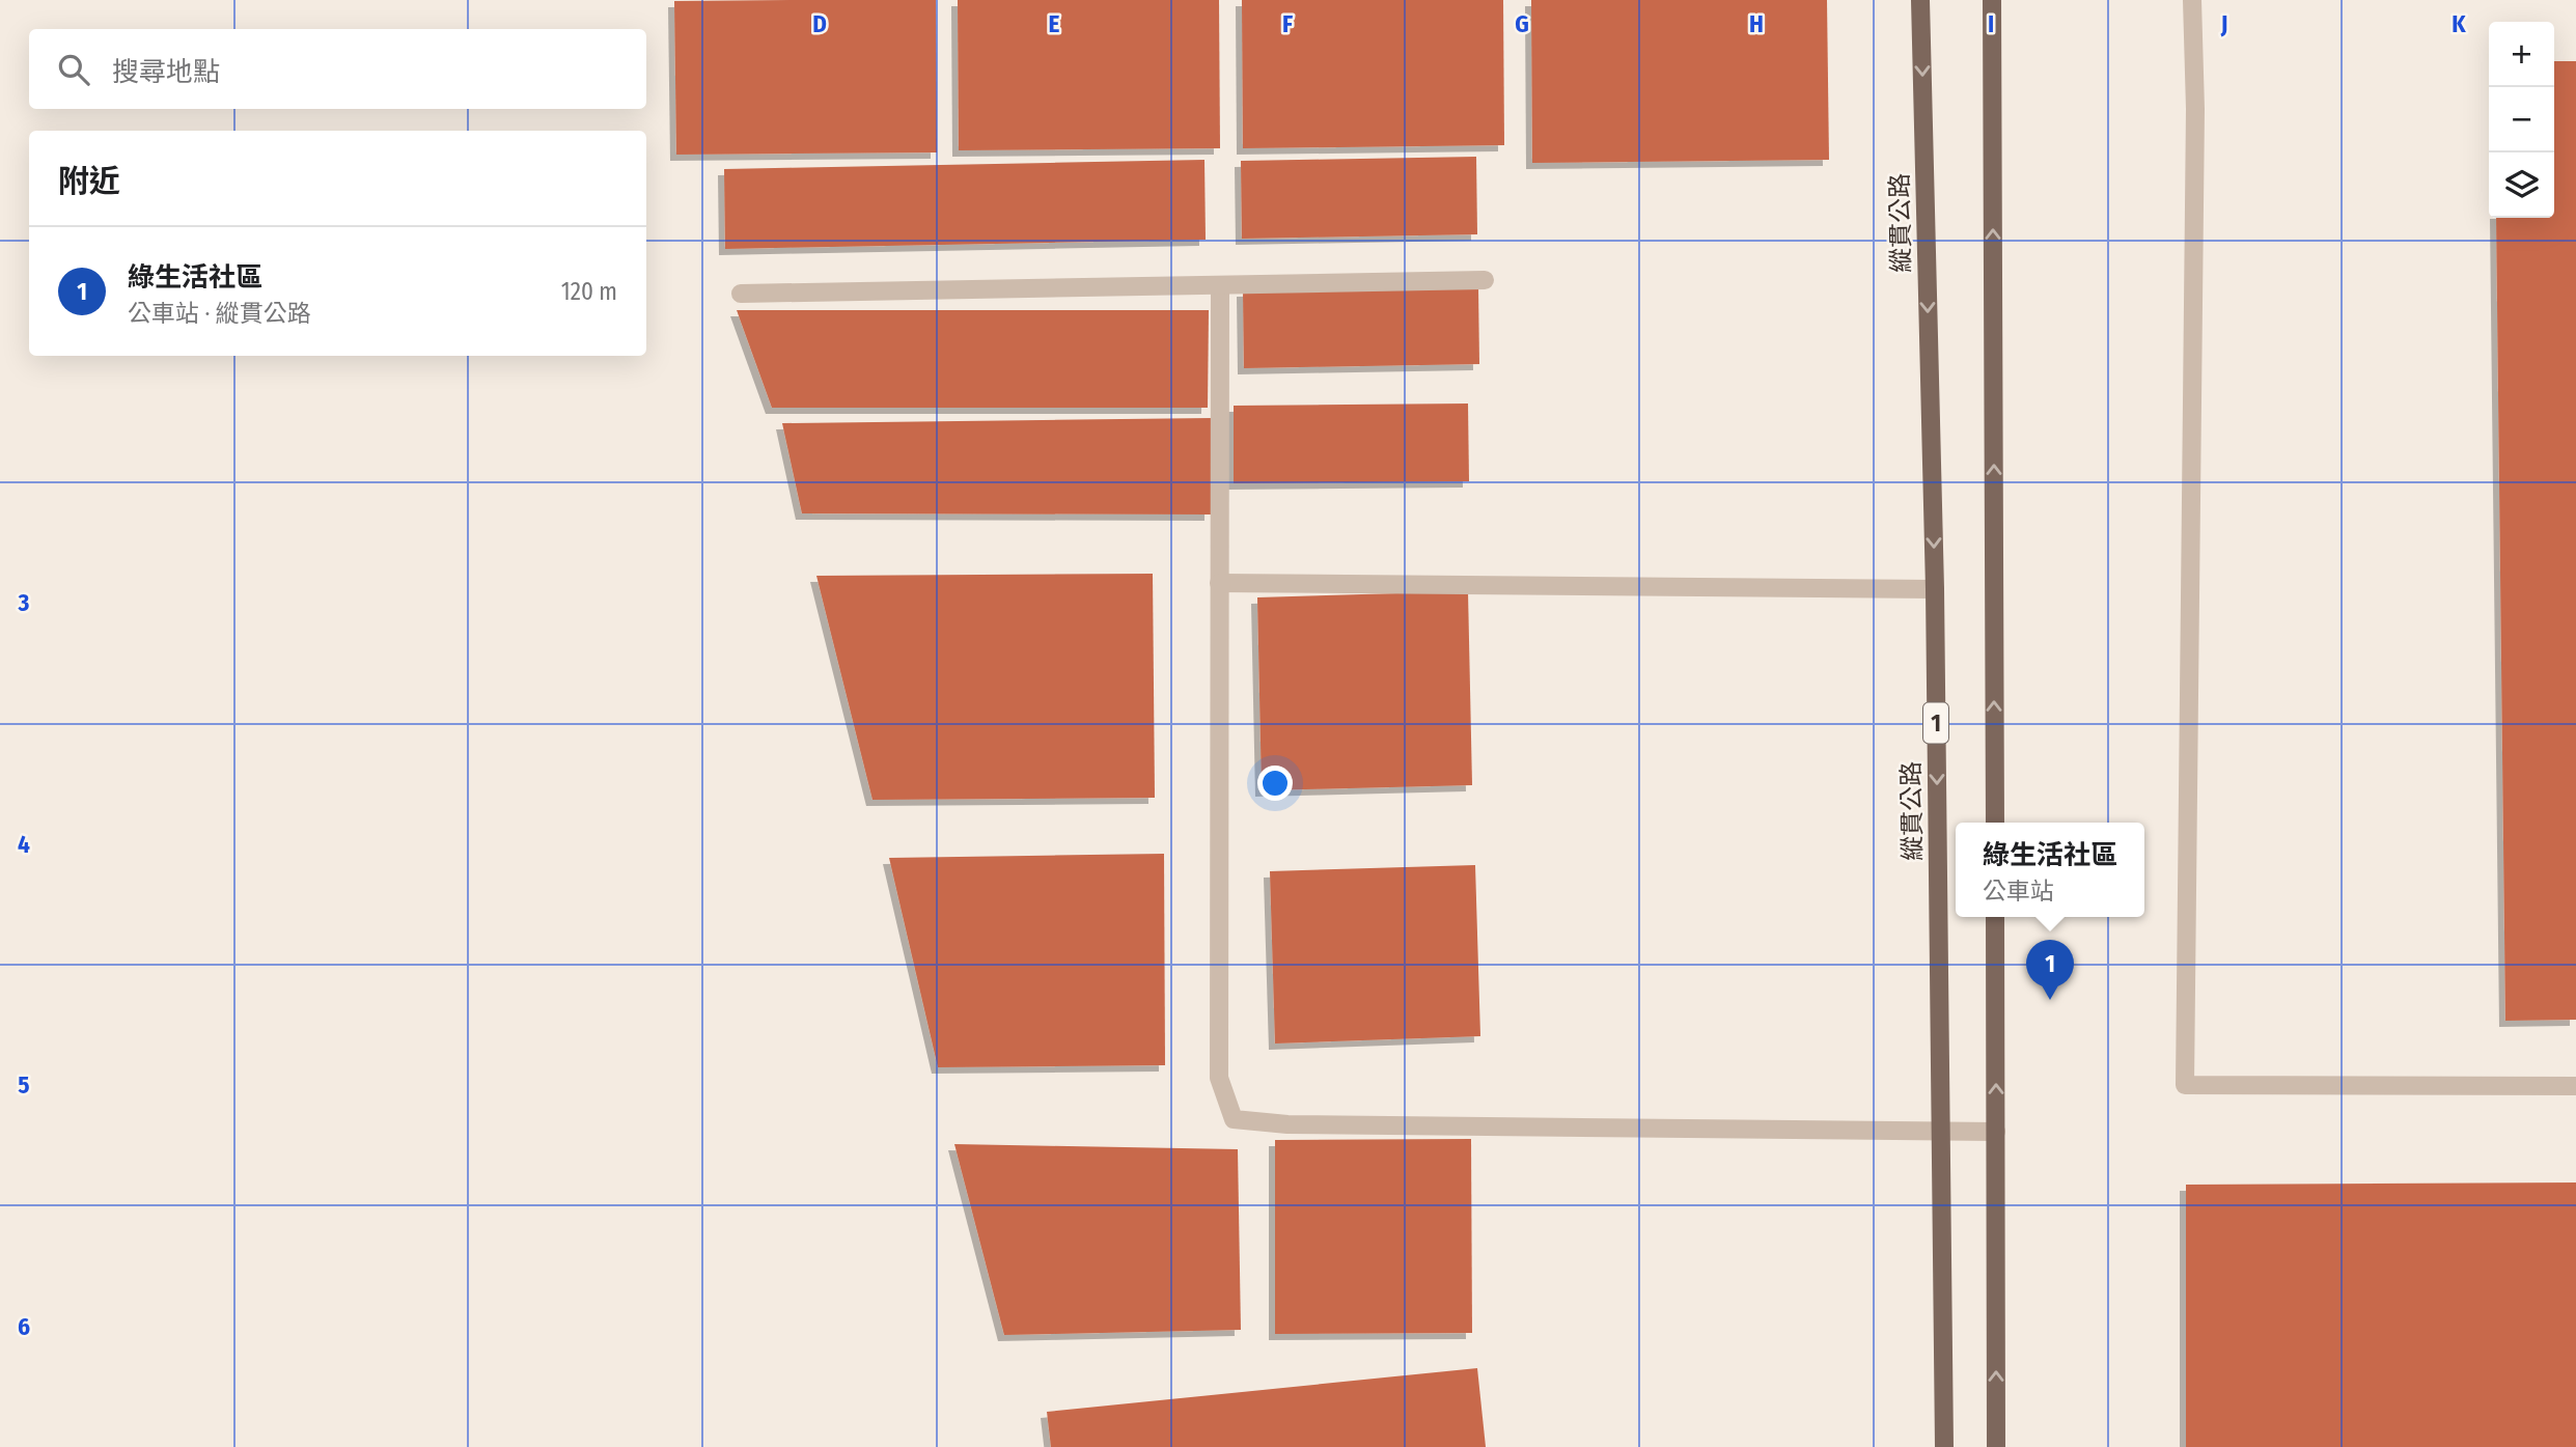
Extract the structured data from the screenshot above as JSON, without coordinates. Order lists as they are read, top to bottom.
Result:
{
  "streets": {
    "main road": ["縱貫公路", "1"]
  },
  "page": {
    "map_buttons": ["+", "−"],
    "search": "搜尋地點",
    "heading": "附近",
    "list": [
      {
        "mark": "1",
        "name": "綠生活社區",
        "note": "公車站 · 縱貫公路",
        "value": "120 m"
      }
    ],
    "popup": ["綠生活社區", "公車站"],
    "pins": "1"
  },
  "grid": {
    "columns": [
      "D",
      "E",
      "F",
      "G",
      "H",
      "I",
      "J",
      "K"
    ],
    "rows": [
      "3",
      "4",
      "5",
      "6"
    ]
  }
}
